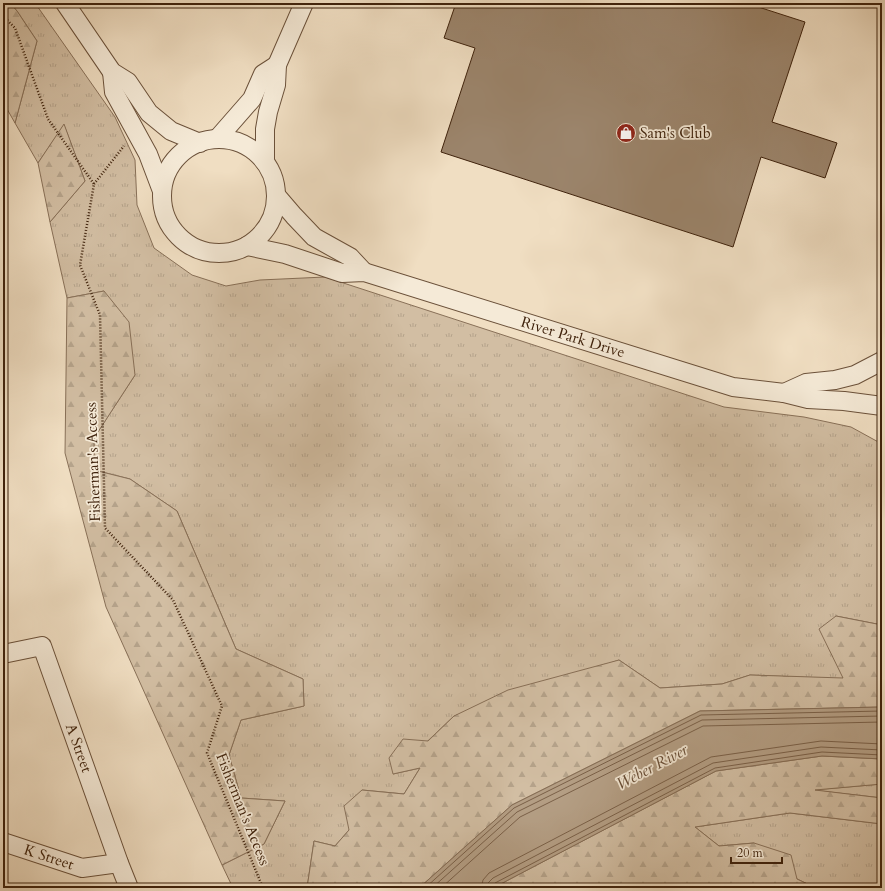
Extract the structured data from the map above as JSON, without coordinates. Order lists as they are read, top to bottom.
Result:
{
  "streets": {
    "street": ["River Park Drive", "A Street", "K Street"],
    "path": ["Fisherman's Access"]
  },
  "crossings": [
    ["A Street", "K Street"]
  ],
  "water": ["Weber River"],
  "places": {
    "shop": ["Sam's Club"]
  },
  "scale_bar": "20 m"
}
